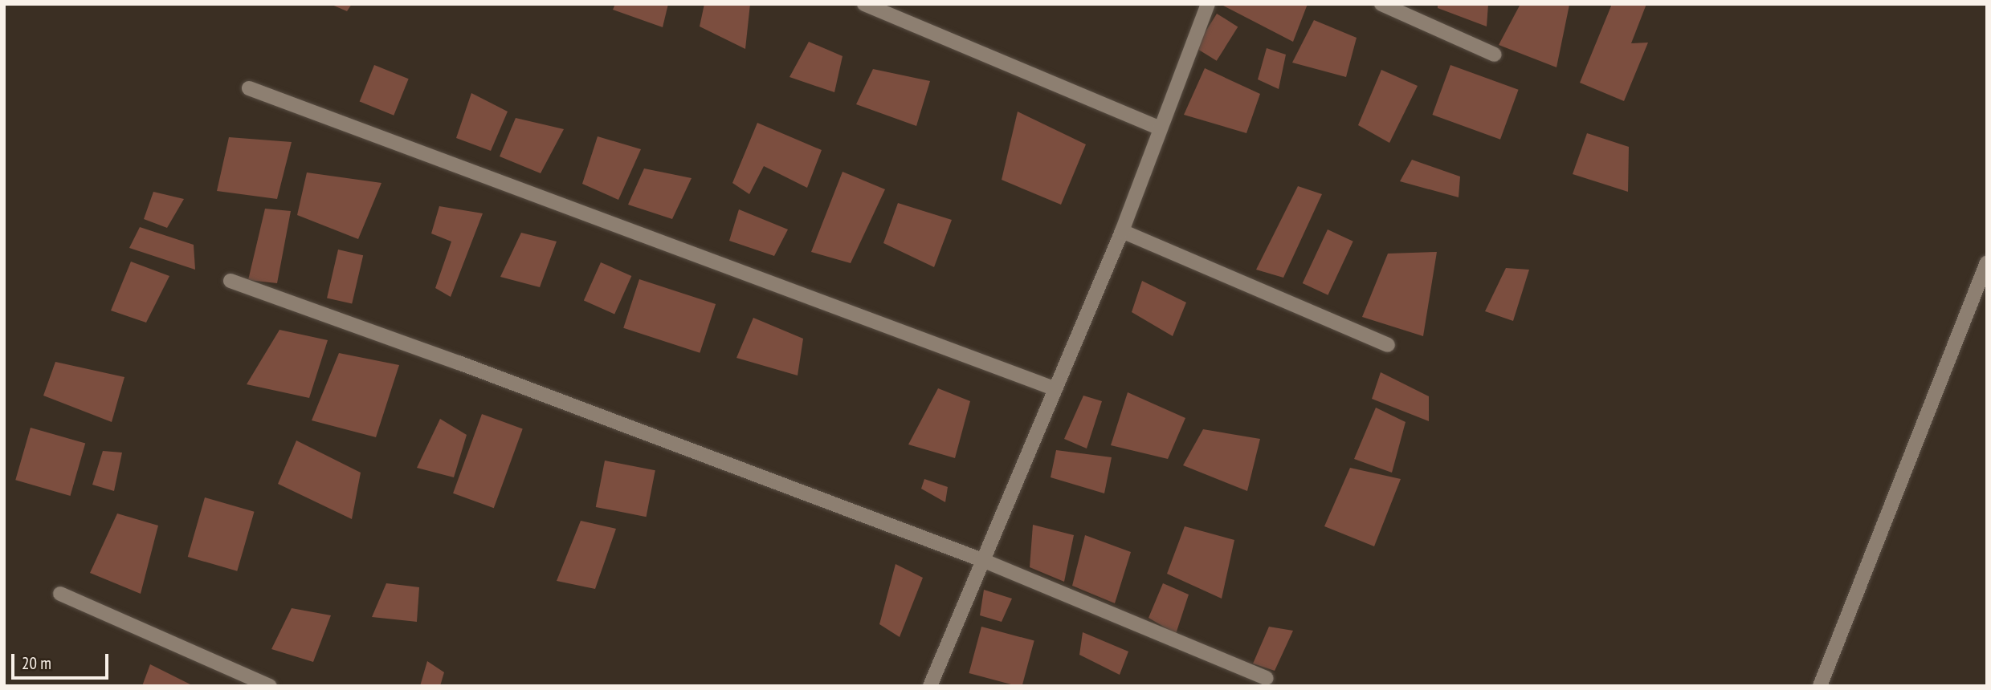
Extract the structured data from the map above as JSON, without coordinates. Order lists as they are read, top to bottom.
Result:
{
  "scale_bar": "20 m"
}
